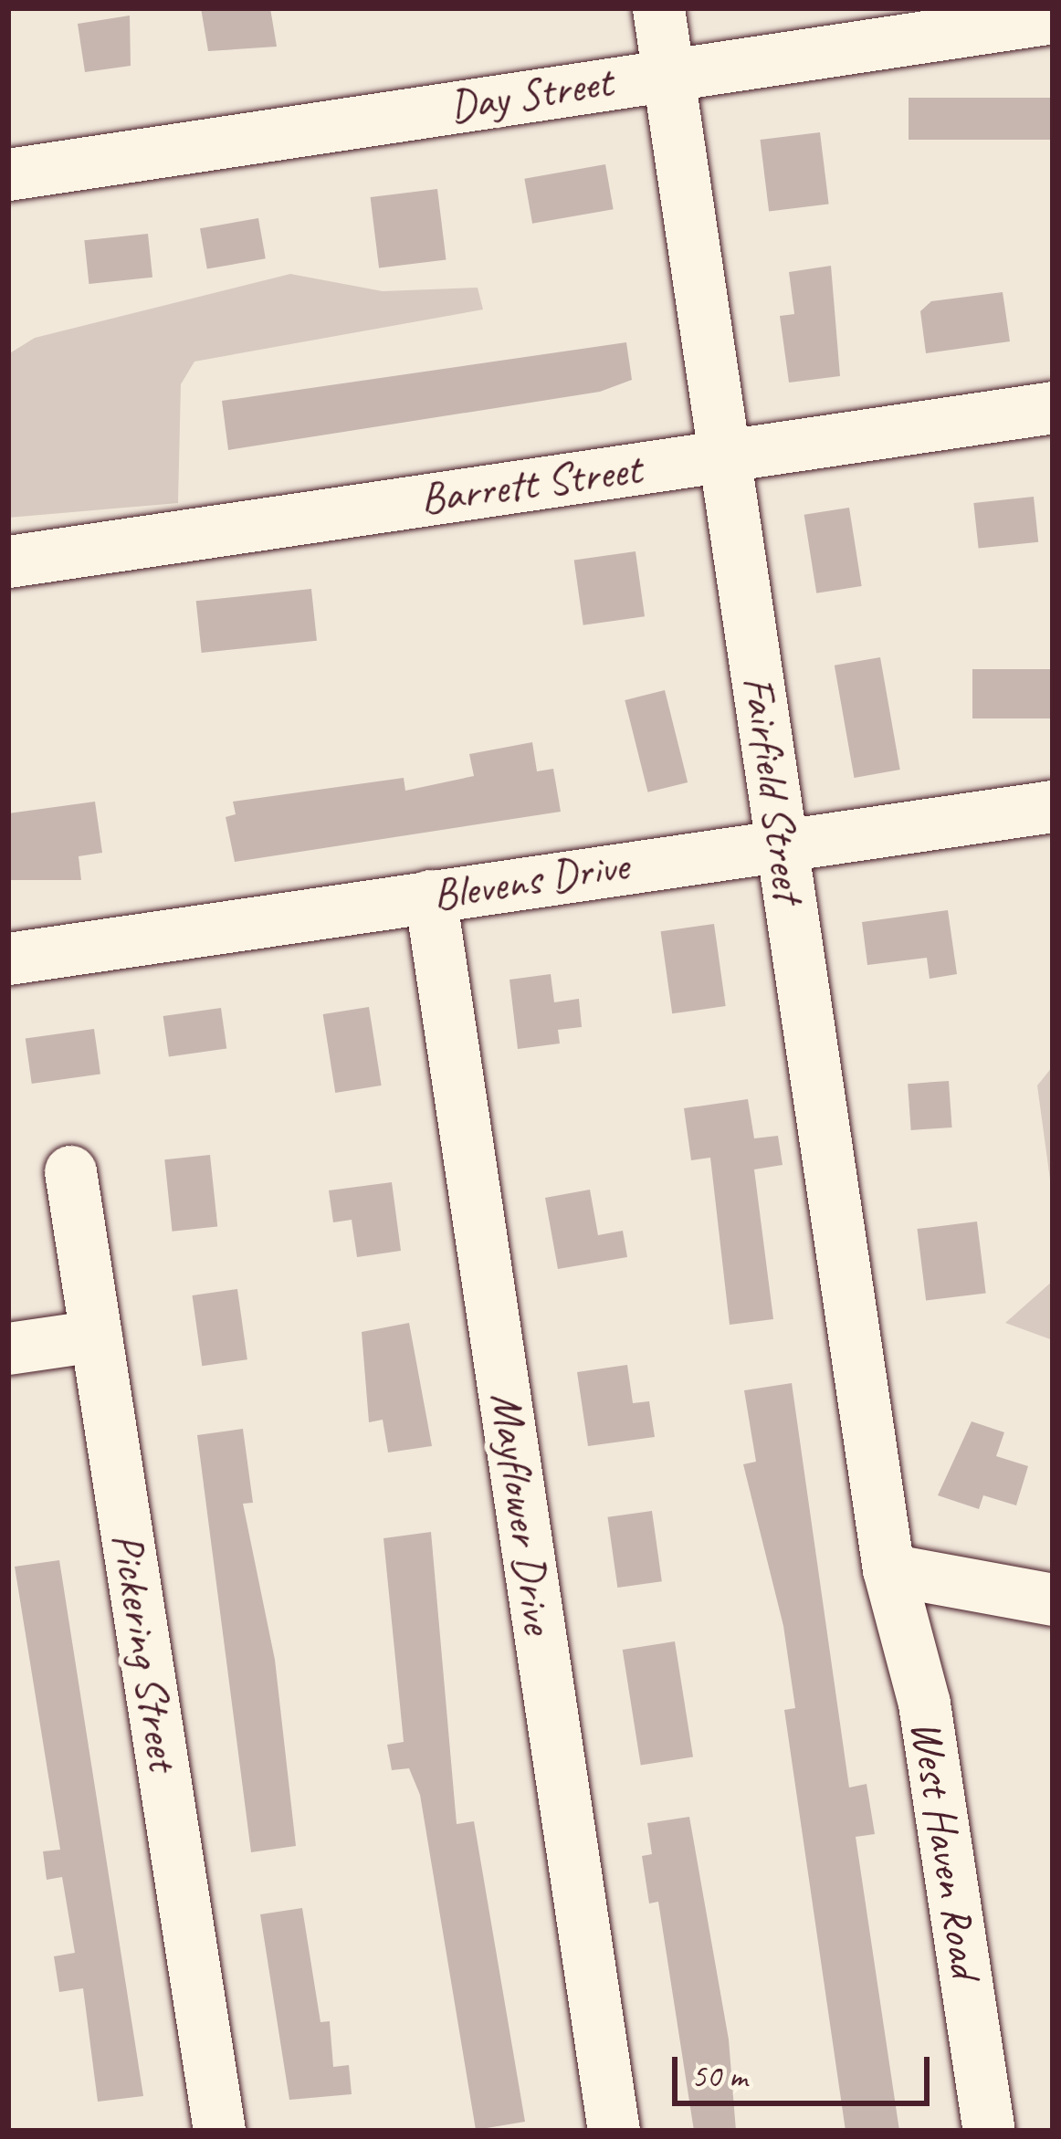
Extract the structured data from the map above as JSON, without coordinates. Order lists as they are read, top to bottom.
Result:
{
  "streets": {
    "street": [
      "Day Street",
      "Barrett Street",
      "Fairfield Street",
      "Blevens Drive",
      "Mayflower Drive",
      "Pickering Street",
      "West Haven Road"
    ]
  },
  "crossings": [
    ["Day Street", "Fairfield Street"],
    ["Barrett Street", "Fairfield Street"],
    ["Fairfield Street", "Blevens Drive"],
    ["Fairfield Street", "West Haven Road"],
    ["Blevens Drive", "Mayflower Drive"]
  ],
  "scale_bar": "50 m"
}
